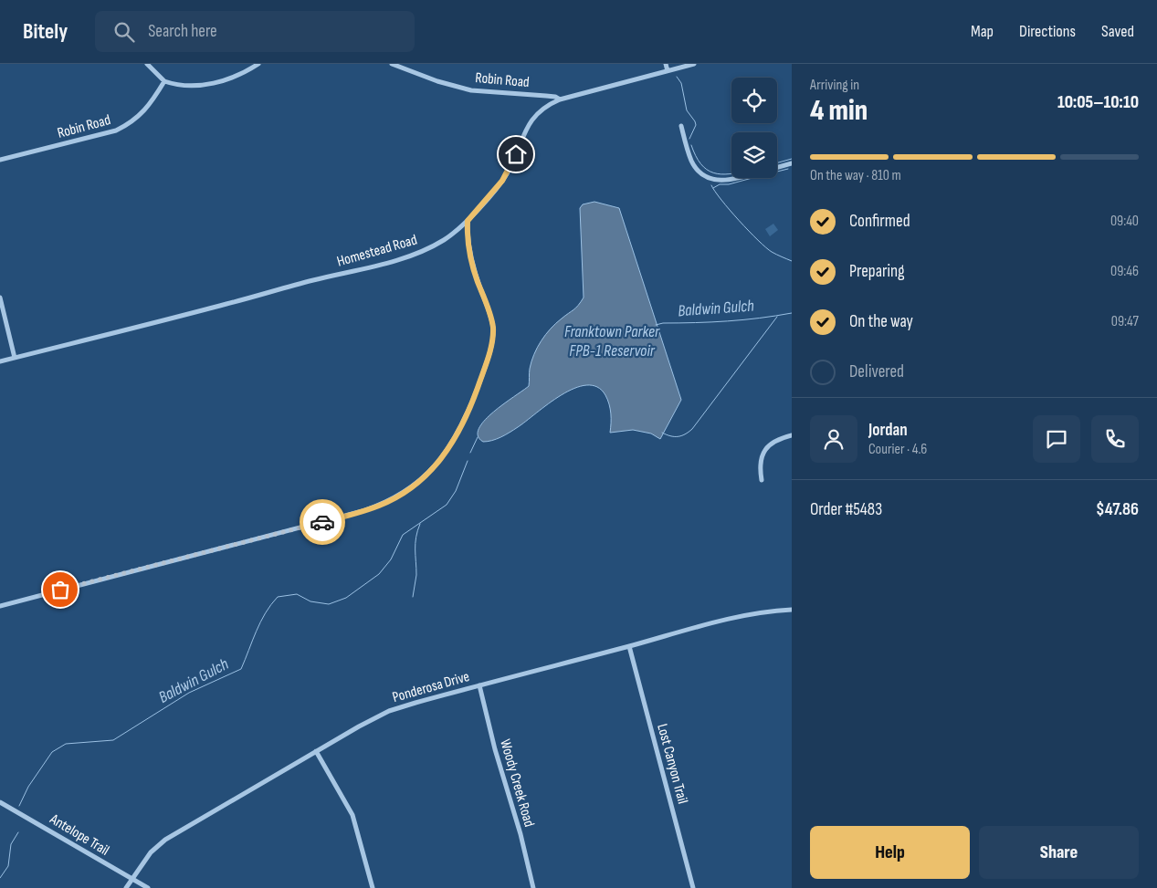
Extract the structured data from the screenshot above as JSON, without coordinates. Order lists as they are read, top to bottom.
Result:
{
  "streets": {
    "street": [
      "Robin Road",
      "Homestead Road",
      "Ponderosa Drive",
      "Lost Canyon Trail",
      "Woody Creek Road",
      "Antelope Trail"
    ]
  },
  "crossings": [
    ["Robin Road", "Homestead Road"],
    ["Ponderosa Drive", "Lost Canyon Trail"],
    ["Ponderosa Drive", "Woody Creek Road"],
    ["Ponderosa Drive", "Antelope Trail"]
  ],
  "water": ["Baldwin Gulch", "Franktown Parker FPB-1 Reservoir"],
  "page": {
    "header": "Bitely",
    "search": "Search here",
    "nav": ["Map", "Directions", "Saved"],
    "heading": ["4 min", "Arriving in", "10:05–10:10"],
    "panel": [
      "Jordan",
      "Courier · 4.6",
      "Order #5483",
      "$47.86"
    ],
    "bar": "On the way · 810 m",
    "list": [
      ["Confirmed", "09:40"],
      ["Preparing", "09:46"],
      ["On the way", "09:47"],
      "Delivered"
    ],
    "buttons": ["Help", "Share"]
  }
}
